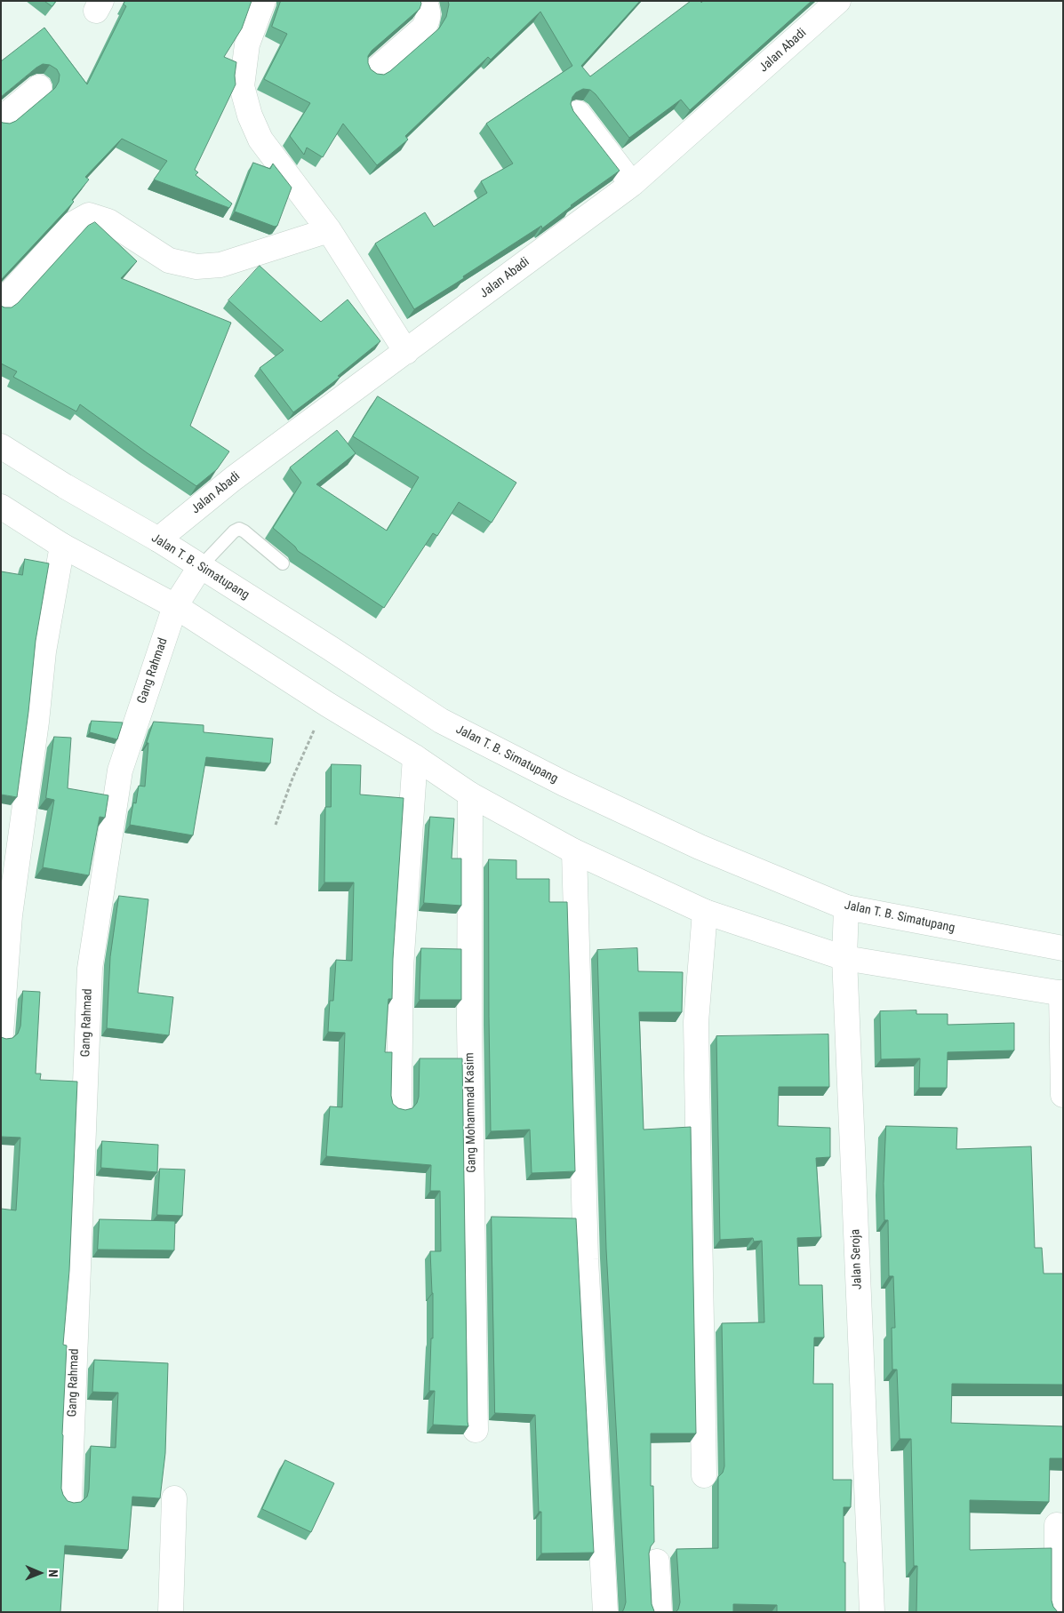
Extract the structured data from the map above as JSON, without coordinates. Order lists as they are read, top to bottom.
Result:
{
  "streets": {
    "street": [
      "Jalan Abadi",
      "Jalan T. B. Simatupang",
      "Gang Rahmad",
      "Gang Mohammad Kasim",
      "Jalan Seroja"
    ]
  },
  "crossings": [
    ["Jalan Abadi", "Jalan T. B. Simatupang"],
    ["Jalan T. B. Simatupang", "Gang Rahmad"],
    ["Jalan T. B. Simatupang", "Jalan Seroja"]
  ],
  "north": "right"
}
